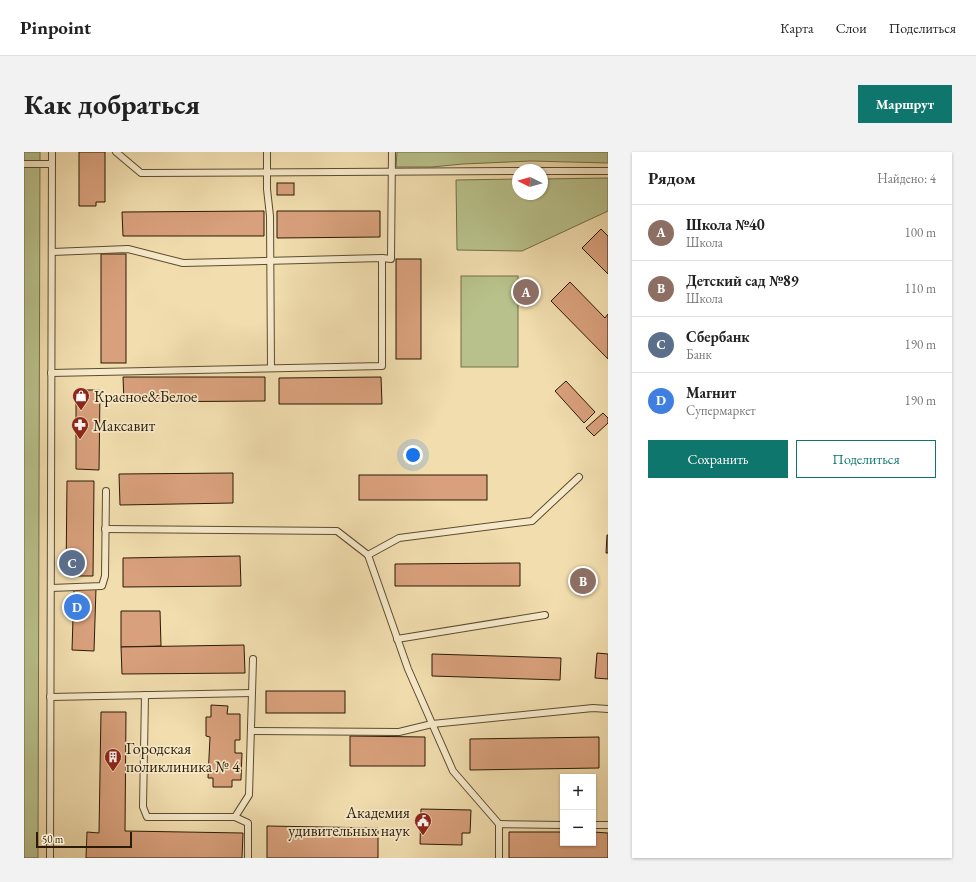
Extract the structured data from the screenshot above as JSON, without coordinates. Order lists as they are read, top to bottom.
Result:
{
  "places": {
    "shop": ["Красное&Белое"],
    "pharmacy": ["Максавит"],
    "building": ["Городская поликлиника № 4"],
    "public building": ["Академия удивительных наук"]
  },
  "scale_bar": "50 m",
  "north": "left",
  "page": {
    "header": "Pinpoint",
    "nav": ["Карта", "Слои", "Поделиться"],
    "buttons": [
      "Маршрут",
      ["Сохранить", "Поделиться"]
    ],
    "title": "Как добраться",
    "heading": ["Рядом", "Найдено: 4"],
    "list": [
      {
        "mark": "A",
        "name": "Школа №40",
        "note": "Школа",
        "value": "100 m"
      },
      {
        "mark": "B",
        "name": "Детский сад №89",
        "note": "Школа",
        "value": "110 m"
      },
      {
        "mark": "C",
        "name": "Сбербанк",
        "note": "Банк",
        "value": "190 m"
      },
      {
        "mark": "D",
        "name": "Магнит",
        "note": "Супермаркет",
        "value": "190 m"
      }
    ],
    "pins": [
      "A",
      "C",
      "B",
      "D"
    ],
    "map_buttons": ["+", "−"],
    "scale": "50 m"
  }
}
